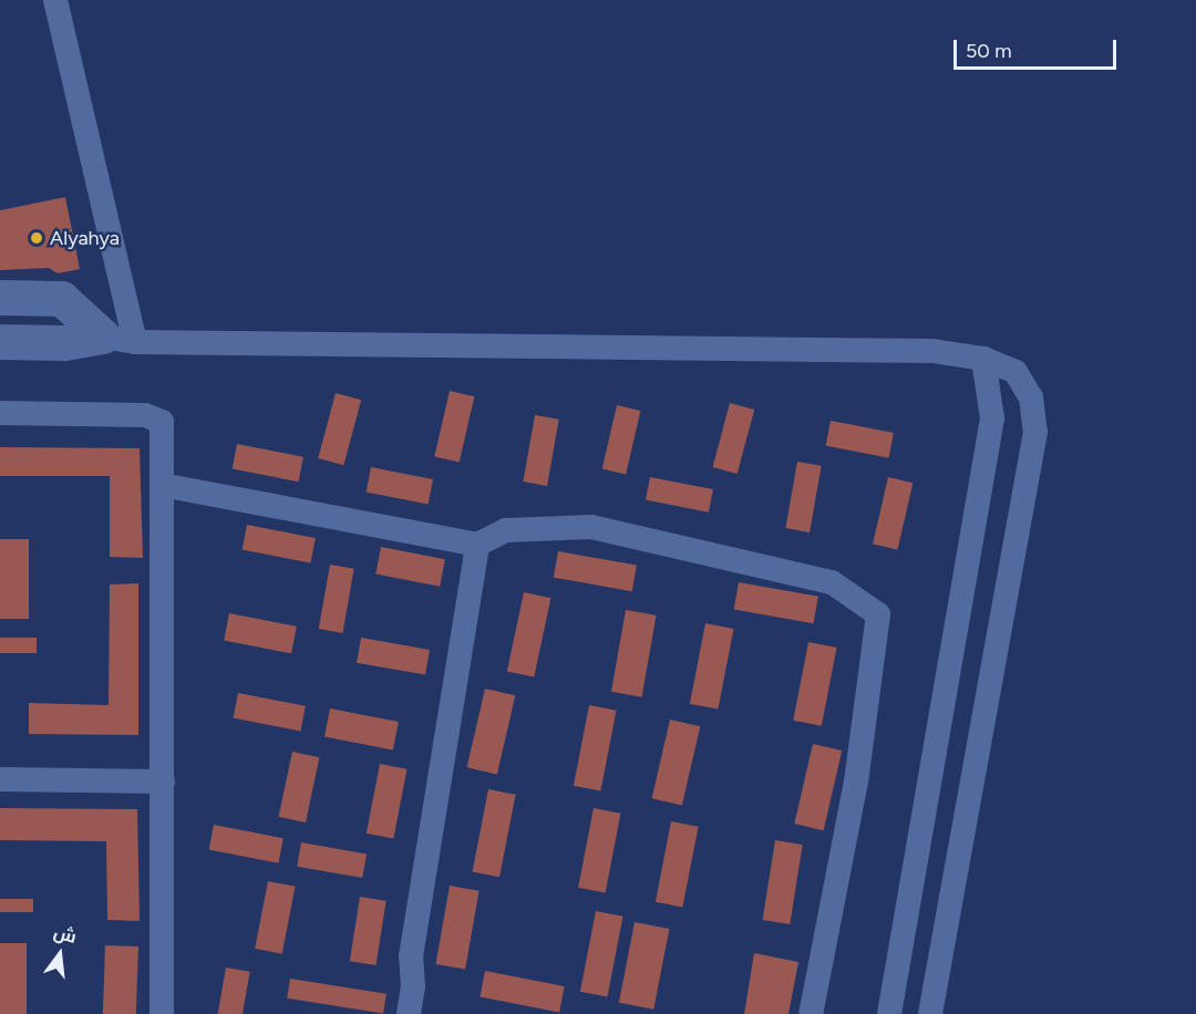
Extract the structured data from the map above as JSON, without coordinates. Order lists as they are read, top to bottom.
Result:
{
  "places": ["Alyahya"],
  "scale_bar": "50 m",
  "north": "top"
}
